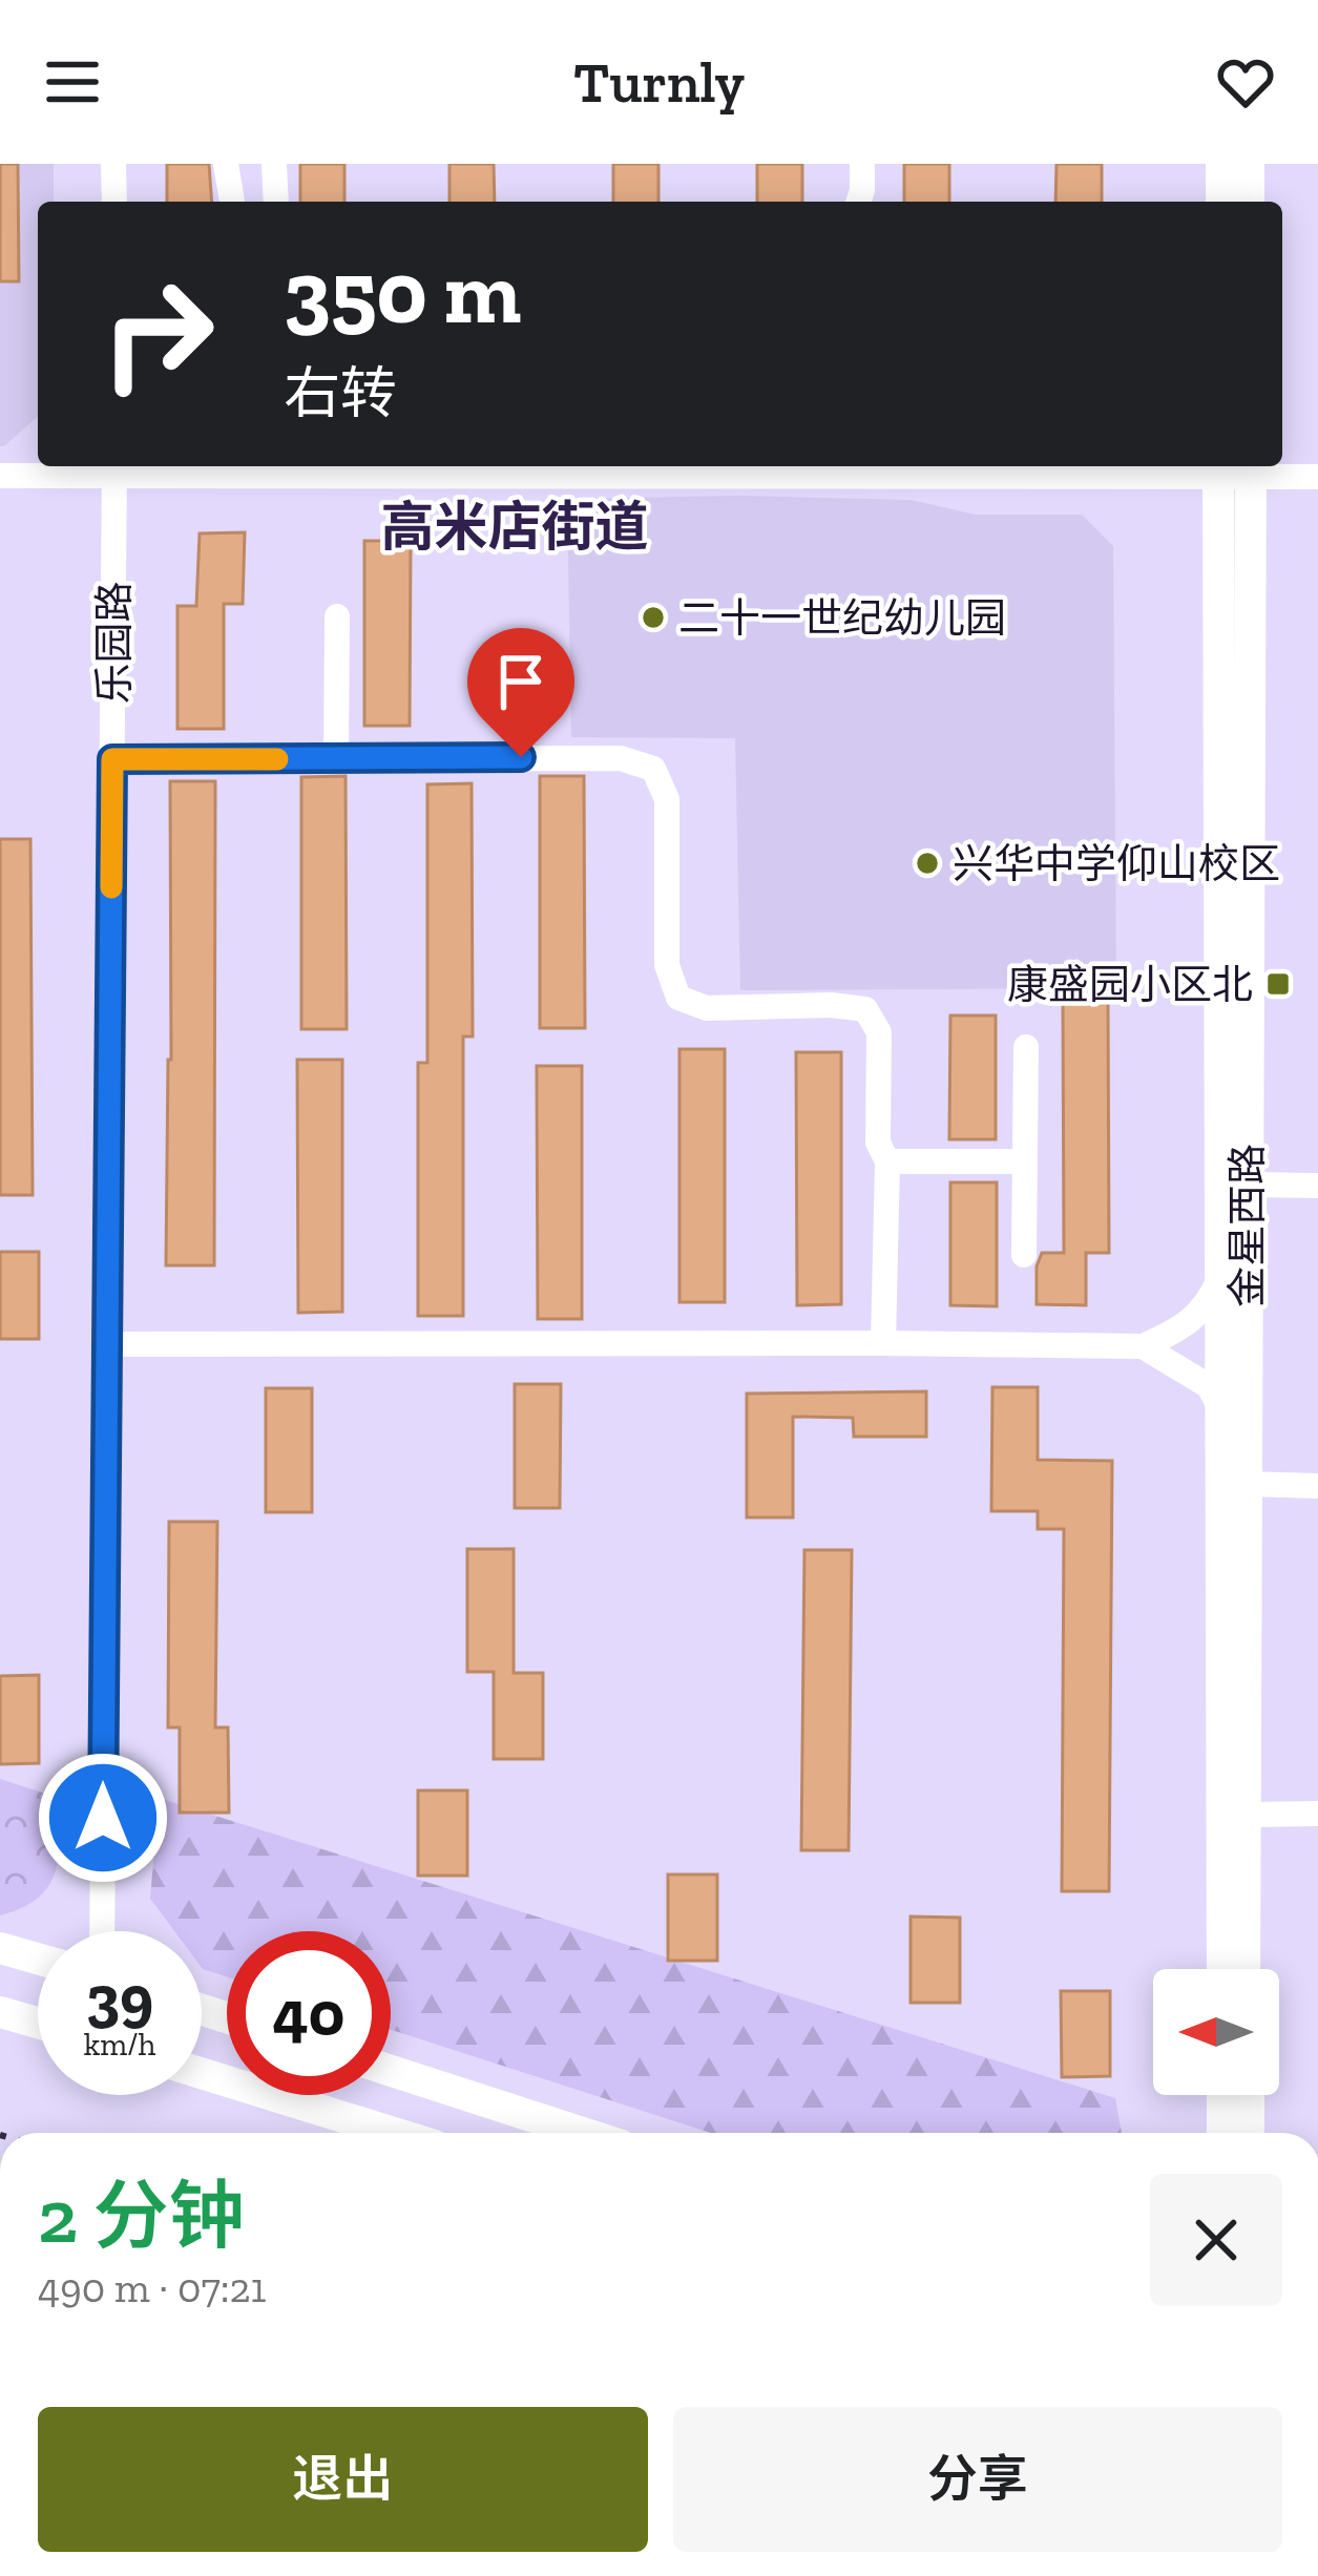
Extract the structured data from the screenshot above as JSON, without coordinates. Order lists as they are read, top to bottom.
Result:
{
  "streets": {
    "main road": ["金星西路"],
    "street": ["乐园路"]
  },
  "districts": ["高米店街道"],
  "places": {
    "other": ["二十一世纪幼儿园", "兴华中学仰山校区"],
    "transit": ["康盛园小区北"]
  },
  "north": "left",
  "page": {
    "header": "Turnly",
    "turn": ["350 m", "右转"],
    "speed": "39 km/h",
    "limit": "40",
    "heading": ["2 分钟", "490 m · 07:21"],
    "buttons": ["退出", "分享"]
  }
}
